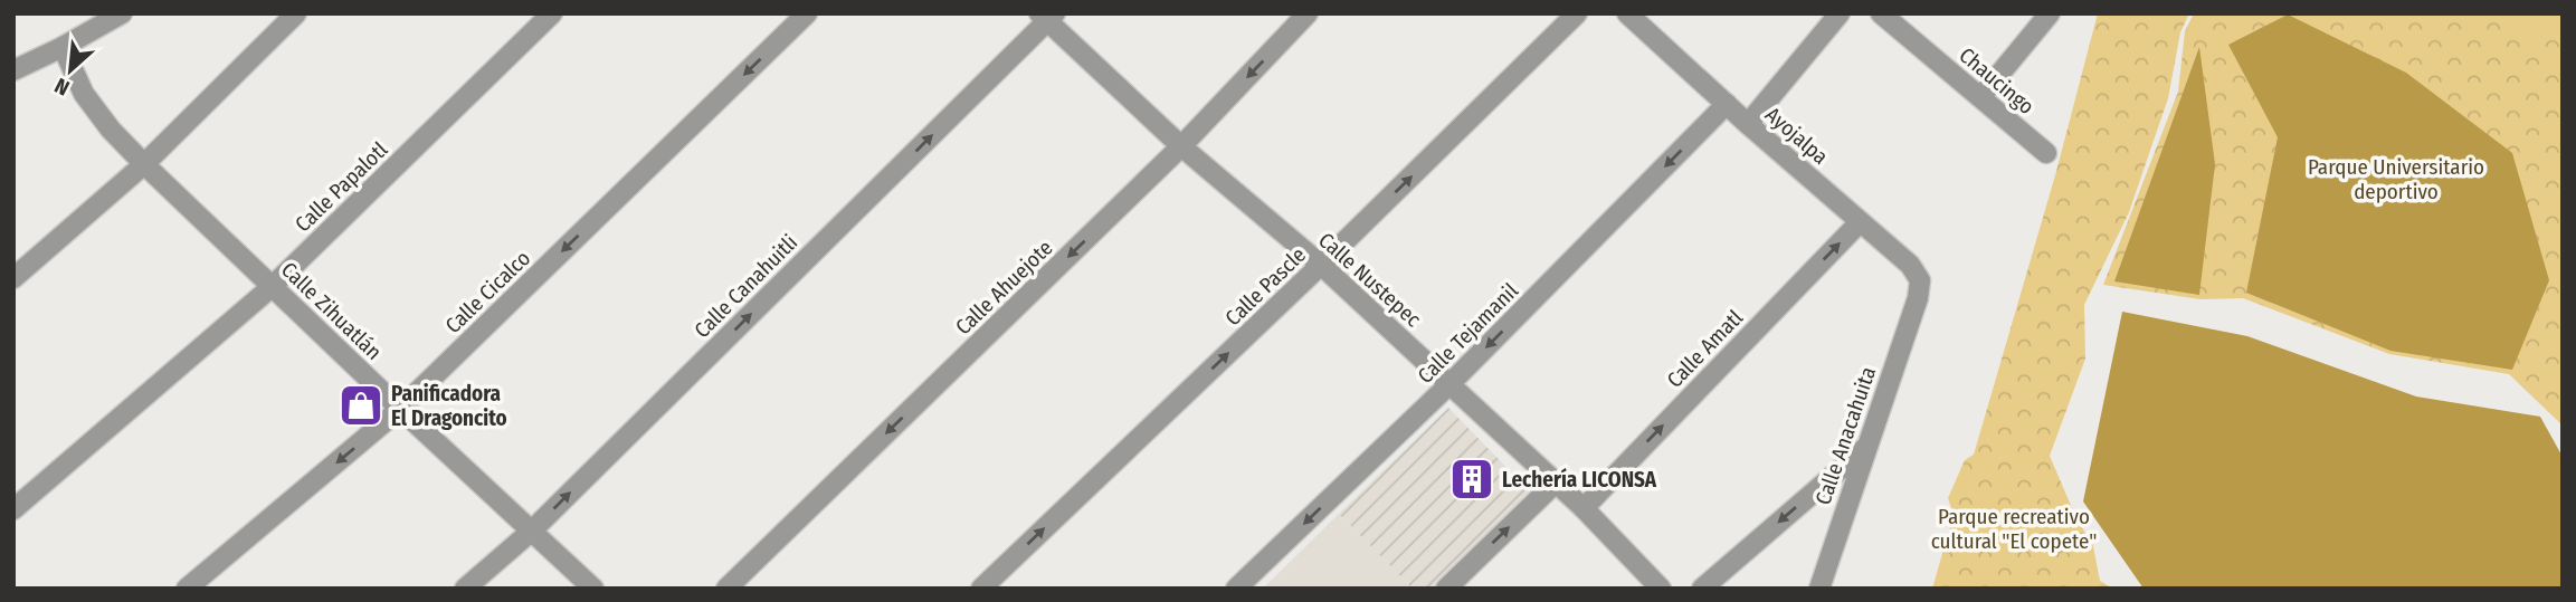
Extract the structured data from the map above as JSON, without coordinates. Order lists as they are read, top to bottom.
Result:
{
  "streets": {
    "street": [
      "Chaucingo",
      "Ayojalpa",
      "Calle Papalotl",
      "Calle Nustepec",
      "Calle Canahuitli",
      "Calle Pascle",
      "Calle Ahuejote",
      "Calle Cicalco",
      "Calle Zihuatlán",
      "Calle Tejamanil",
      "Calle Amatl",
      "Calle Anacahuita"
    ]
  },
  "crossings": [
    ["Ayojalpa", "Calle Tejamanil"],
    ["Ayojalpa", "Calle Amatl"],
    ["Ayojalpa", "Calle Anacahuita"],
    ["Calle Papalotl", "Calle Zihuatlán"],
    ["Calle Nustepec", "Calle Canahuitli"],
    ["Calle Nustepec", "Calle Pascle"],
    ["Calle Nustepec", "Calle Ahuejote"],
    ["Calle Nustepec", "Calle Tejamanil"],
    ["Calle Nustepec", "Calle Amatl"],
    ["Calle Canahuitli", "Calle Zihuatlán"],
    ["Calle Cicalco", "Calle Zihuatlán"]
  ],
  "one_way": [
    "Calle Canahuitli",
    "Calle Pascle",
    "Calle Ahuejote",
    "Calle Cicalco",
    "Calle Tejamanil"
  ],
  "parks": ["Parque Universitario deportivo", "Parque recreativo cultural \"El copete\""],
  "places": {
    "shop": ["Panificadora El Dragoncito"],
    "building": ["Lechería LICONSA"]
  },
  "north": "bottom left"
}
